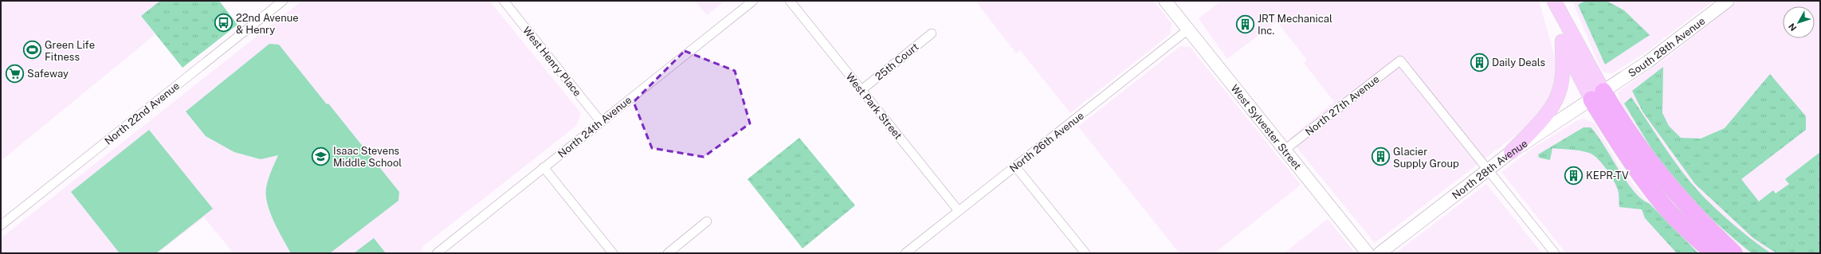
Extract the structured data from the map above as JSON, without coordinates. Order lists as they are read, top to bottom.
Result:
{
  "streets": {
    "street": [
      "South 28th Avenue",
      "West Henry Place",
      "25th Court",
      "North 27th Avenue",
      "West Park Street",
      "North 22nd Avenue",
      "North 24th Avenue",
      "West Sylvester Street",
      "North 26th Avenue",
      "North 28th Avenue"
    ]
  },
  "crossings": [
    ["South 28th Avenue", "North 28th Avenue"],
    ["West Henry Place", "North 24th Avenue"],
    ["25th Court", "West Park Street"],
    ["North 27th Avenue", "West Sylvester Street"],
    ["North 27th Avenue", "North 28th Avenue"],
    ["West Park Street", "North 26th Avenue"],
    ["West Sylvester Street", "North 26th Avenue"]
  ],
  "places": {
    "bus stop": ["22nd Avenue & Henry"],
    "building": [
      "JRT Mechanical Inc.",
      "Daily Deals",
      "Glacier Supply Group",
      "KEPR-TV"
    ],
    "sports": ["Green Life Fitness"],
    "supermarket": ["Safeway"],
    "school or university": ["Isaac Stevens Middle School"]
  },
  "north": "bottom left"
}
